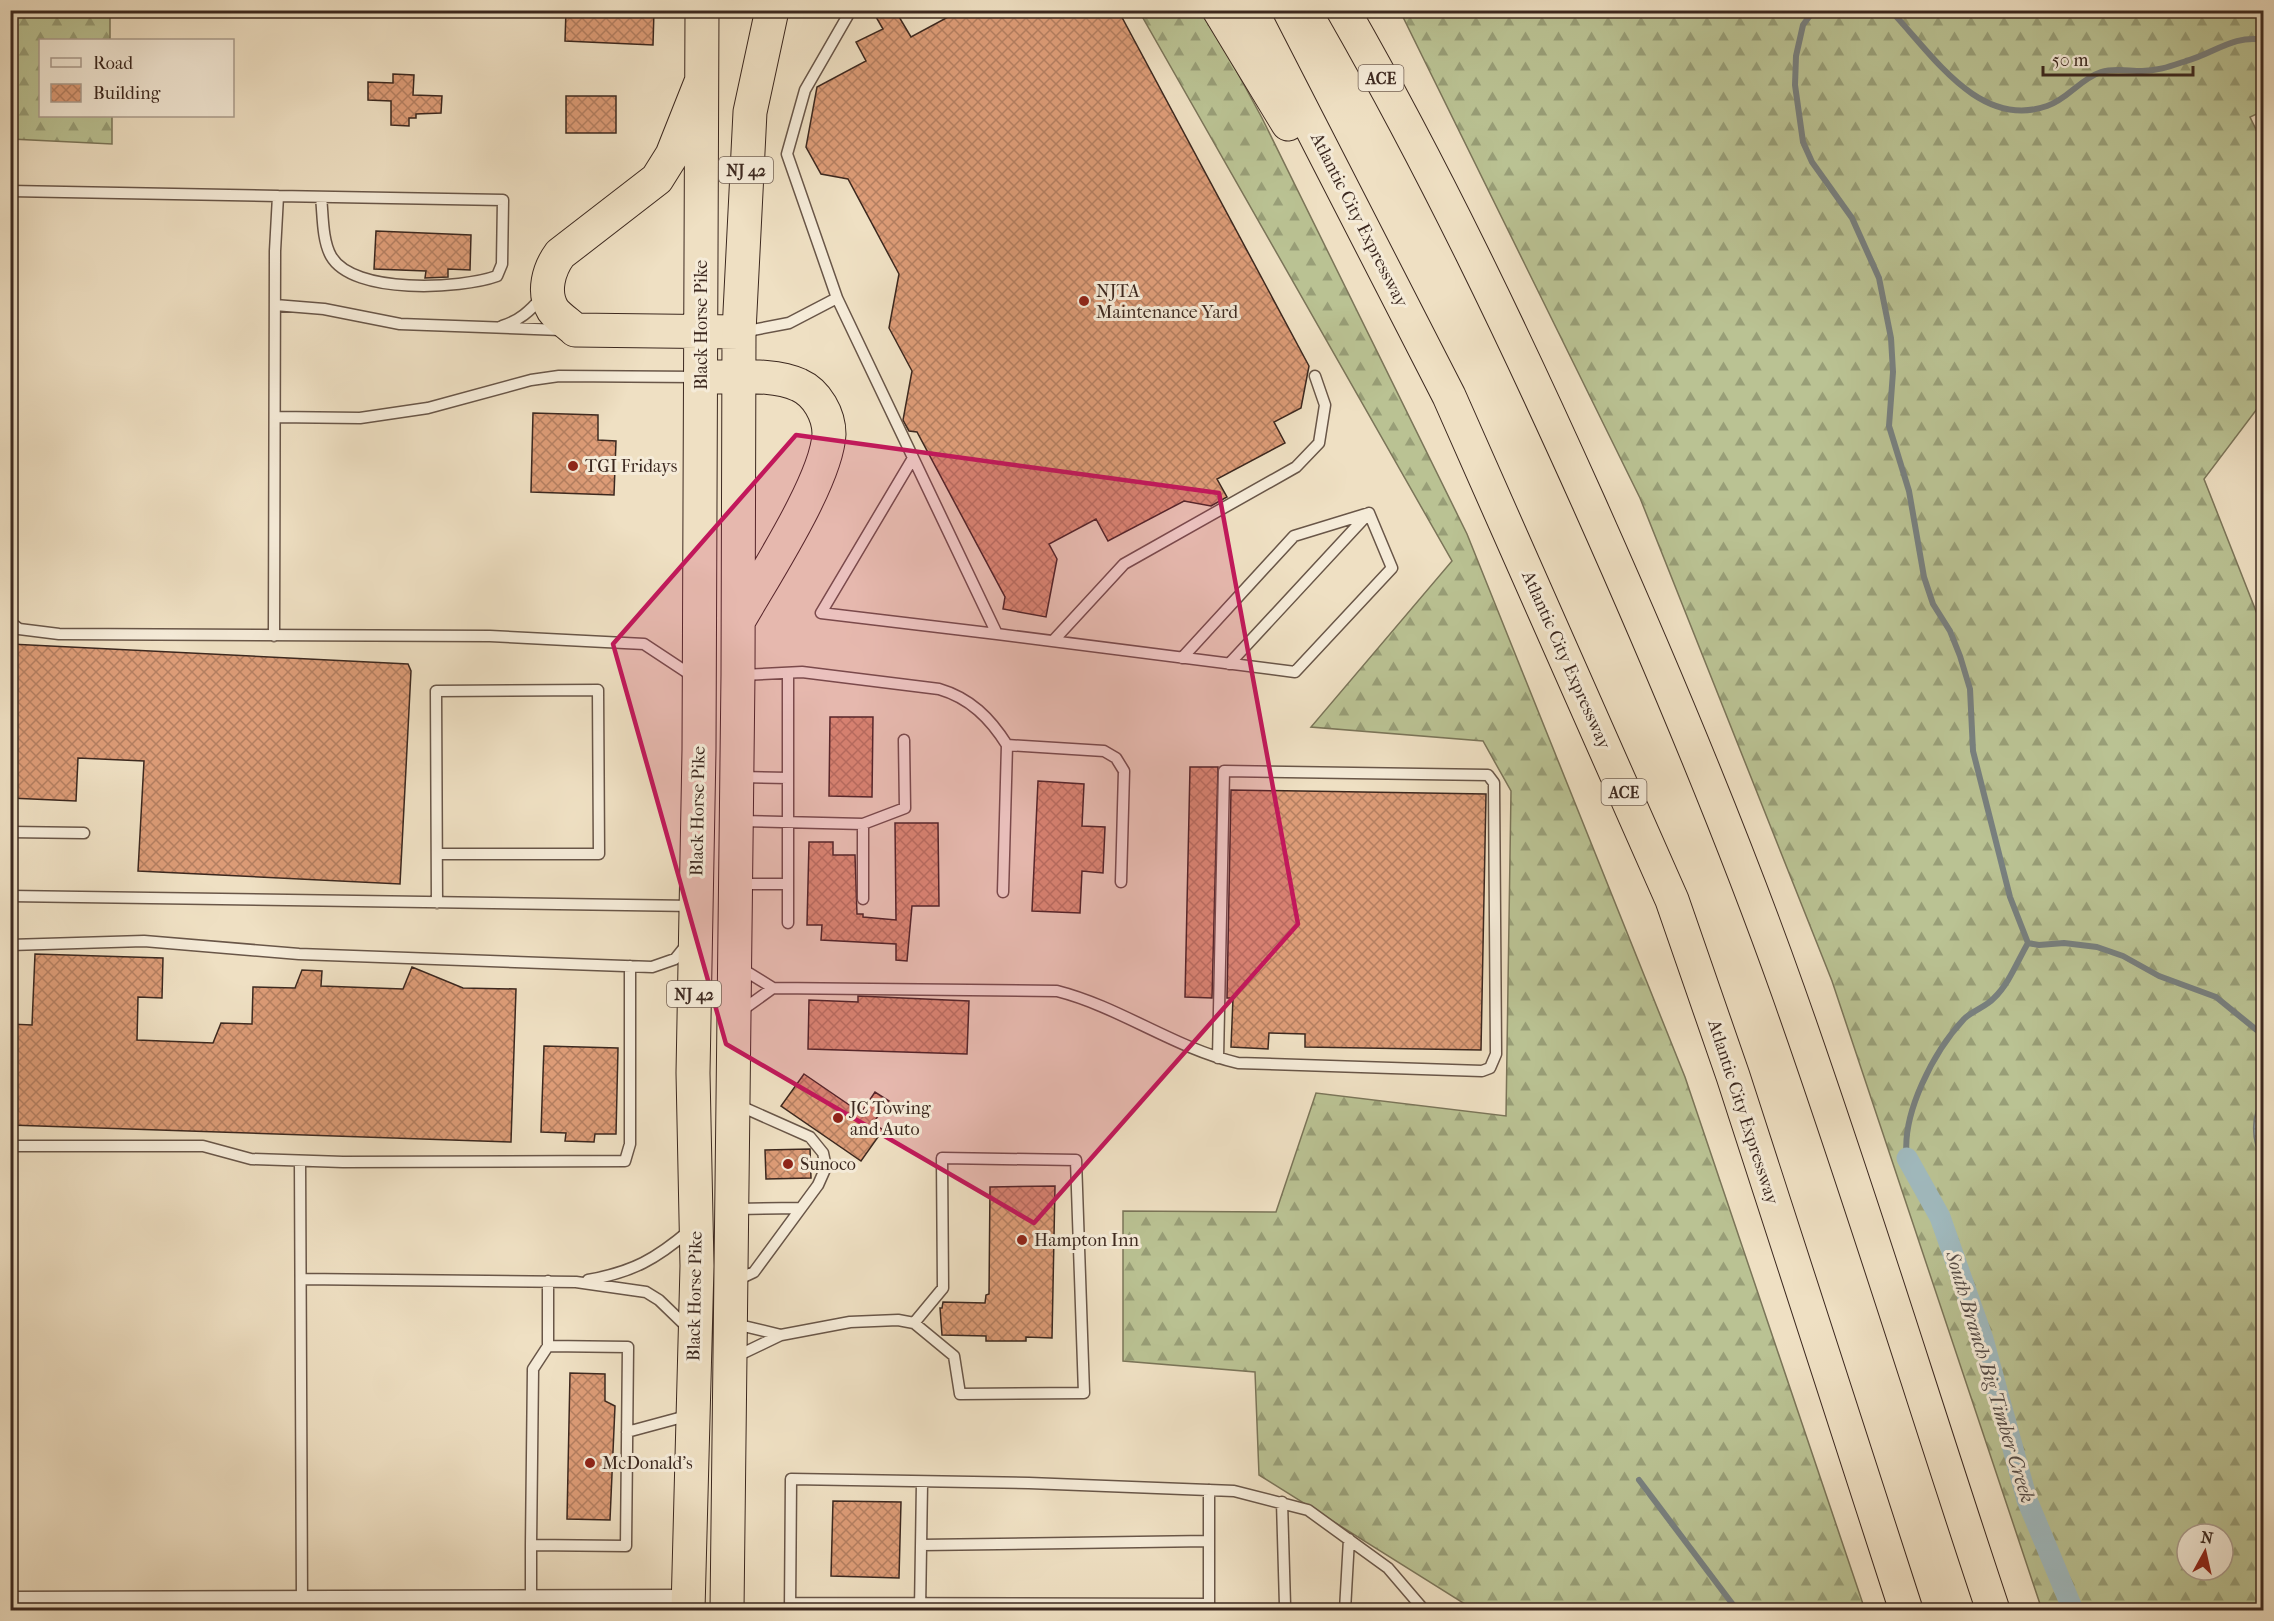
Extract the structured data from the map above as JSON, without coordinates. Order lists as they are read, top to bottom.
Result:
{
  "streets": {
    "highway": [
      "ACE",
      "NJ 42",
      "Atlantic City Expressway",
      "Black Horse Pike"
    ]
  },
  "crossings": [
    ["NJ 42", "Black Horse Pike"]
  ],
  "water": ["South Branch Big Timber Creek"],
  "places": [
    "NJTA Maintenance Yard",
    "TGI Fridays",
    "JC Towing and Auto",
    "Sunoco",
    "Hampton Inn",
    "McDonald's"
  ],
  "legend": ["Road", "Building"],
  "scale_bar": "50 m",
  "north": "top"
}
